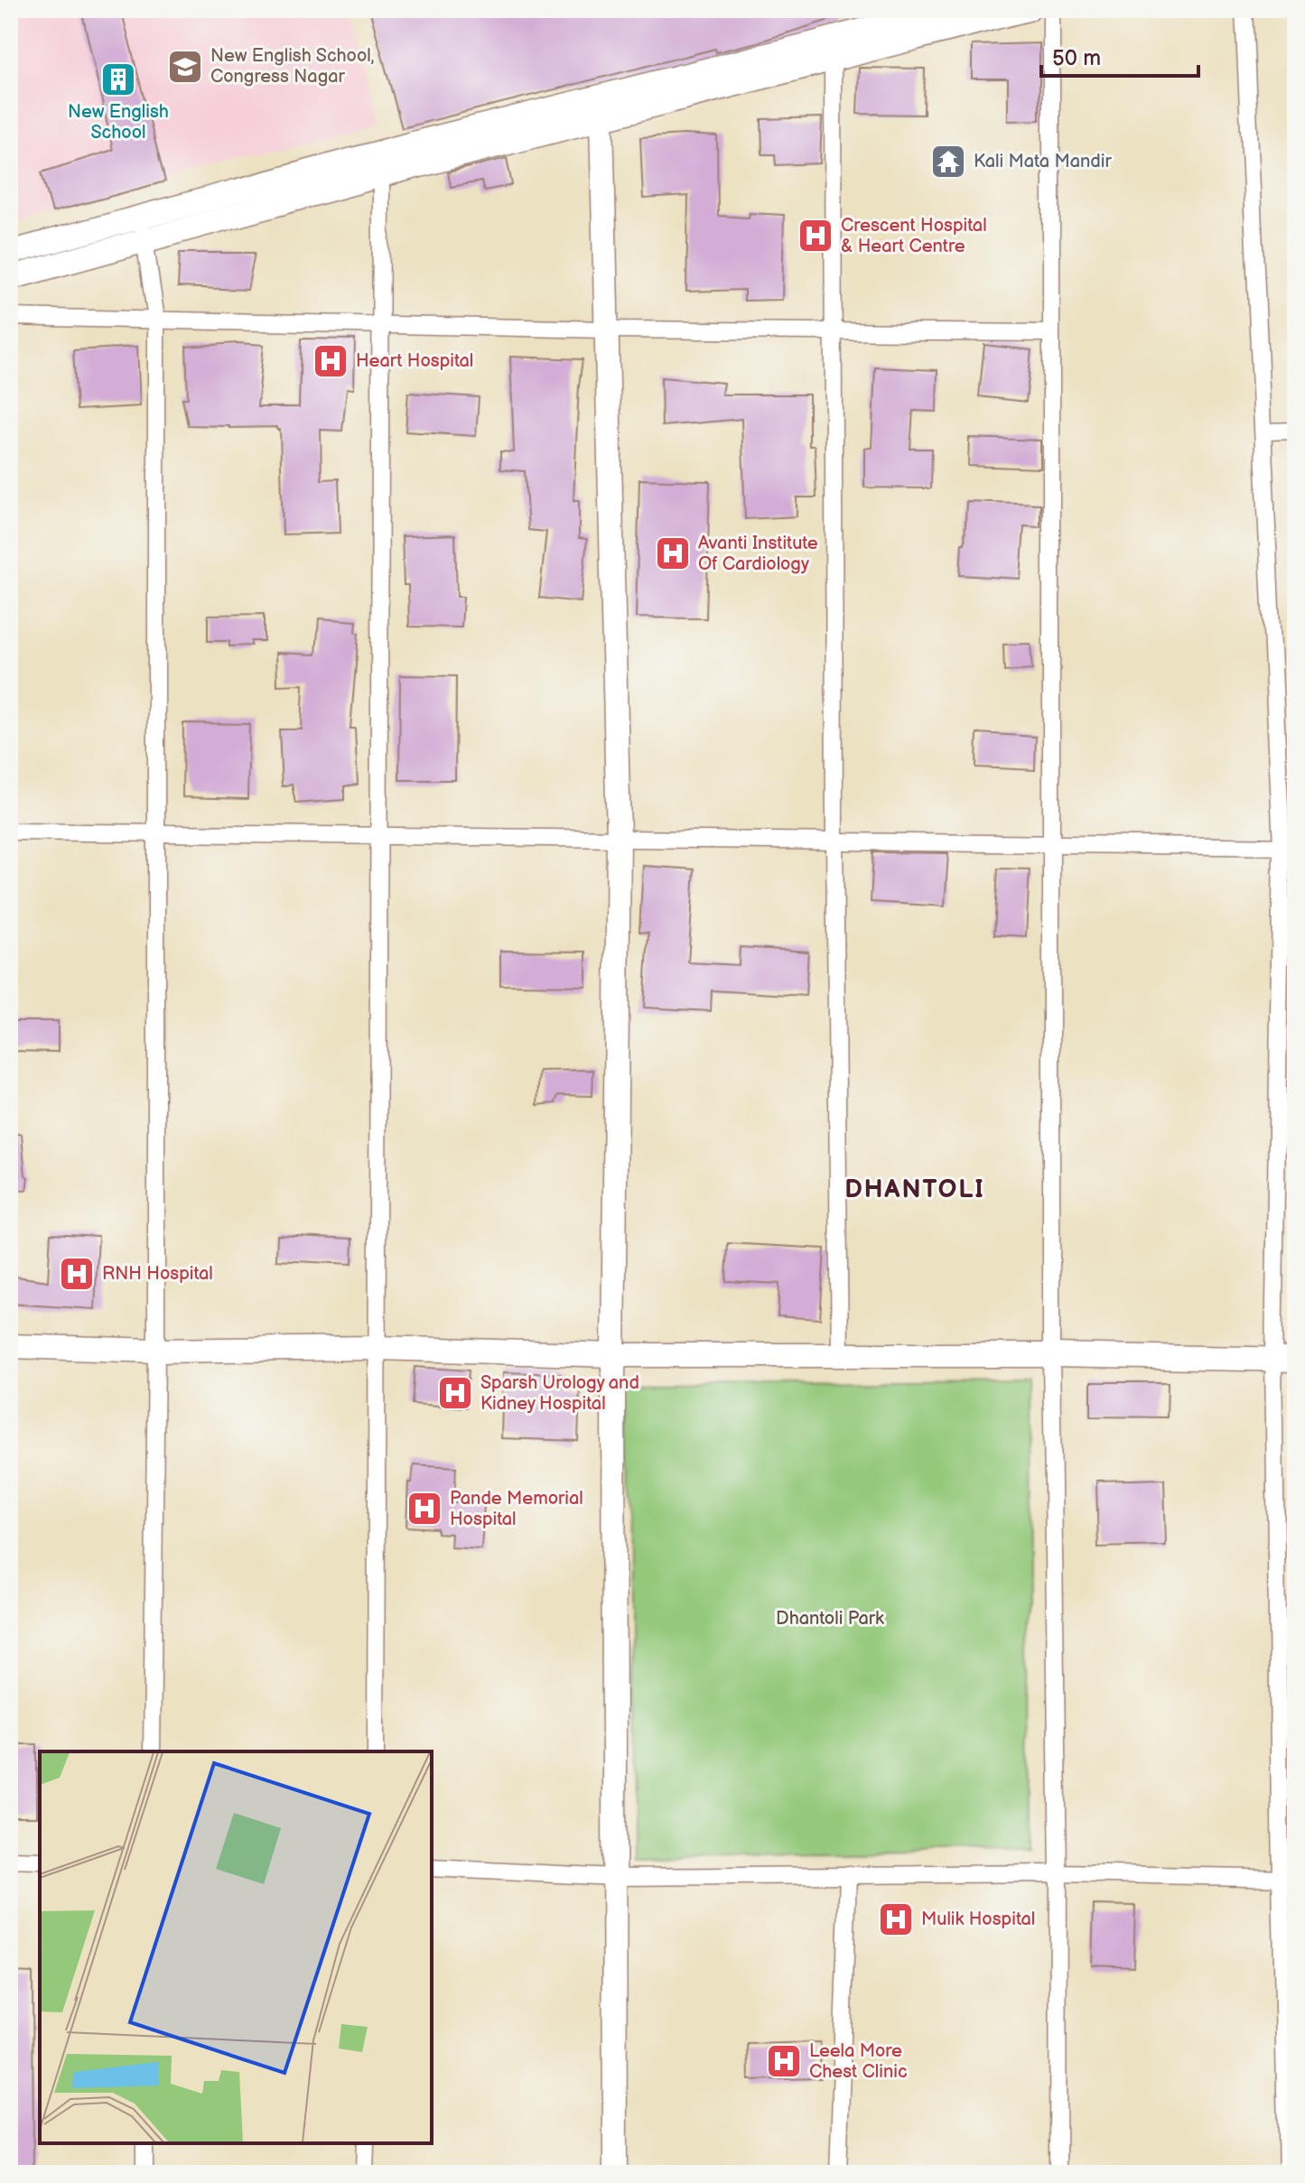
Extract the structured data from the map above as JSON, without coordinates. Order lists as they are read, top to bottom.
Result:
{
  "districts": ["DHANTOLI"],
  "parks": ["Dhantoli Park"],
  "places": {
    "school or university": ["New English School, Congress Nagar"],
    "building": ["New English School"],
    "temple": ["Kali Mata Mandir"],
    "hospital": [
      "Crescent Hospital & Heart Centre",
      "Heart Hospital",
      "Avanti Institute Of Cardiology",
      "RNH Hospital",
      "Sparsh Urology and Kidney Hospital",
      "Pande Memorial Hospital",
      "Mulik Hospital",
      "Leela More Chest Clinic"
    ]
  },
  "scale_bar": "50 m"
}
